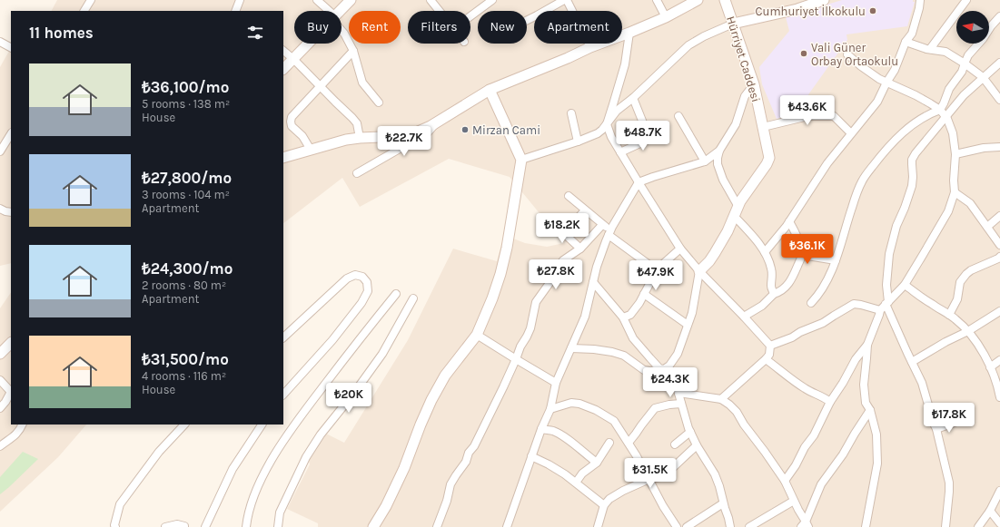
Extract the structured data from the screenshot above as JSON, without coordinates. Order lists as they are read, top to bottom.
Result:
{
  "streets": {
    "street": ["Hürriyet Caddesi"]
  },
  "places": ["Cumhuriyet İlkokulu", "Vali Güner Orbay Ortaokulu", "Mirzan Cami"],
  "north": "left",
  "page": {
    "chip": [
      "Buy",
      "Rent",
      "Filters",
      "New",
      "Apartment"
    ],
    "heading": "11 homes",
    "list": [
      {
        "name": "₺36,100/mo",
        "note": "5 rooms · 138 m² · House"
      },
      {
        "name": "₺27,800/mo",
        "note": "3 rooms · 104 m² · Apartment"
      },
      {
        "name": "₺24,300/mo",
        "note": "2 rooms · 80 m² · Apartment"
      },
      {
        "name": "₺31,500/mo",
        "note": "4 rooms · 116 m² · House"
      }
    ],
    "price": [
      "₺43.6K",
      "₺48.7K",
      "₺22.7K",
      "₺18.2K",
      "₺36.1K",
      "₺27.8K",
      "₺47.9K",
      "₺24.3K",
      "₺20K",
      "₺17.8K",
      "₺31.5K"
    ]
  }
}
